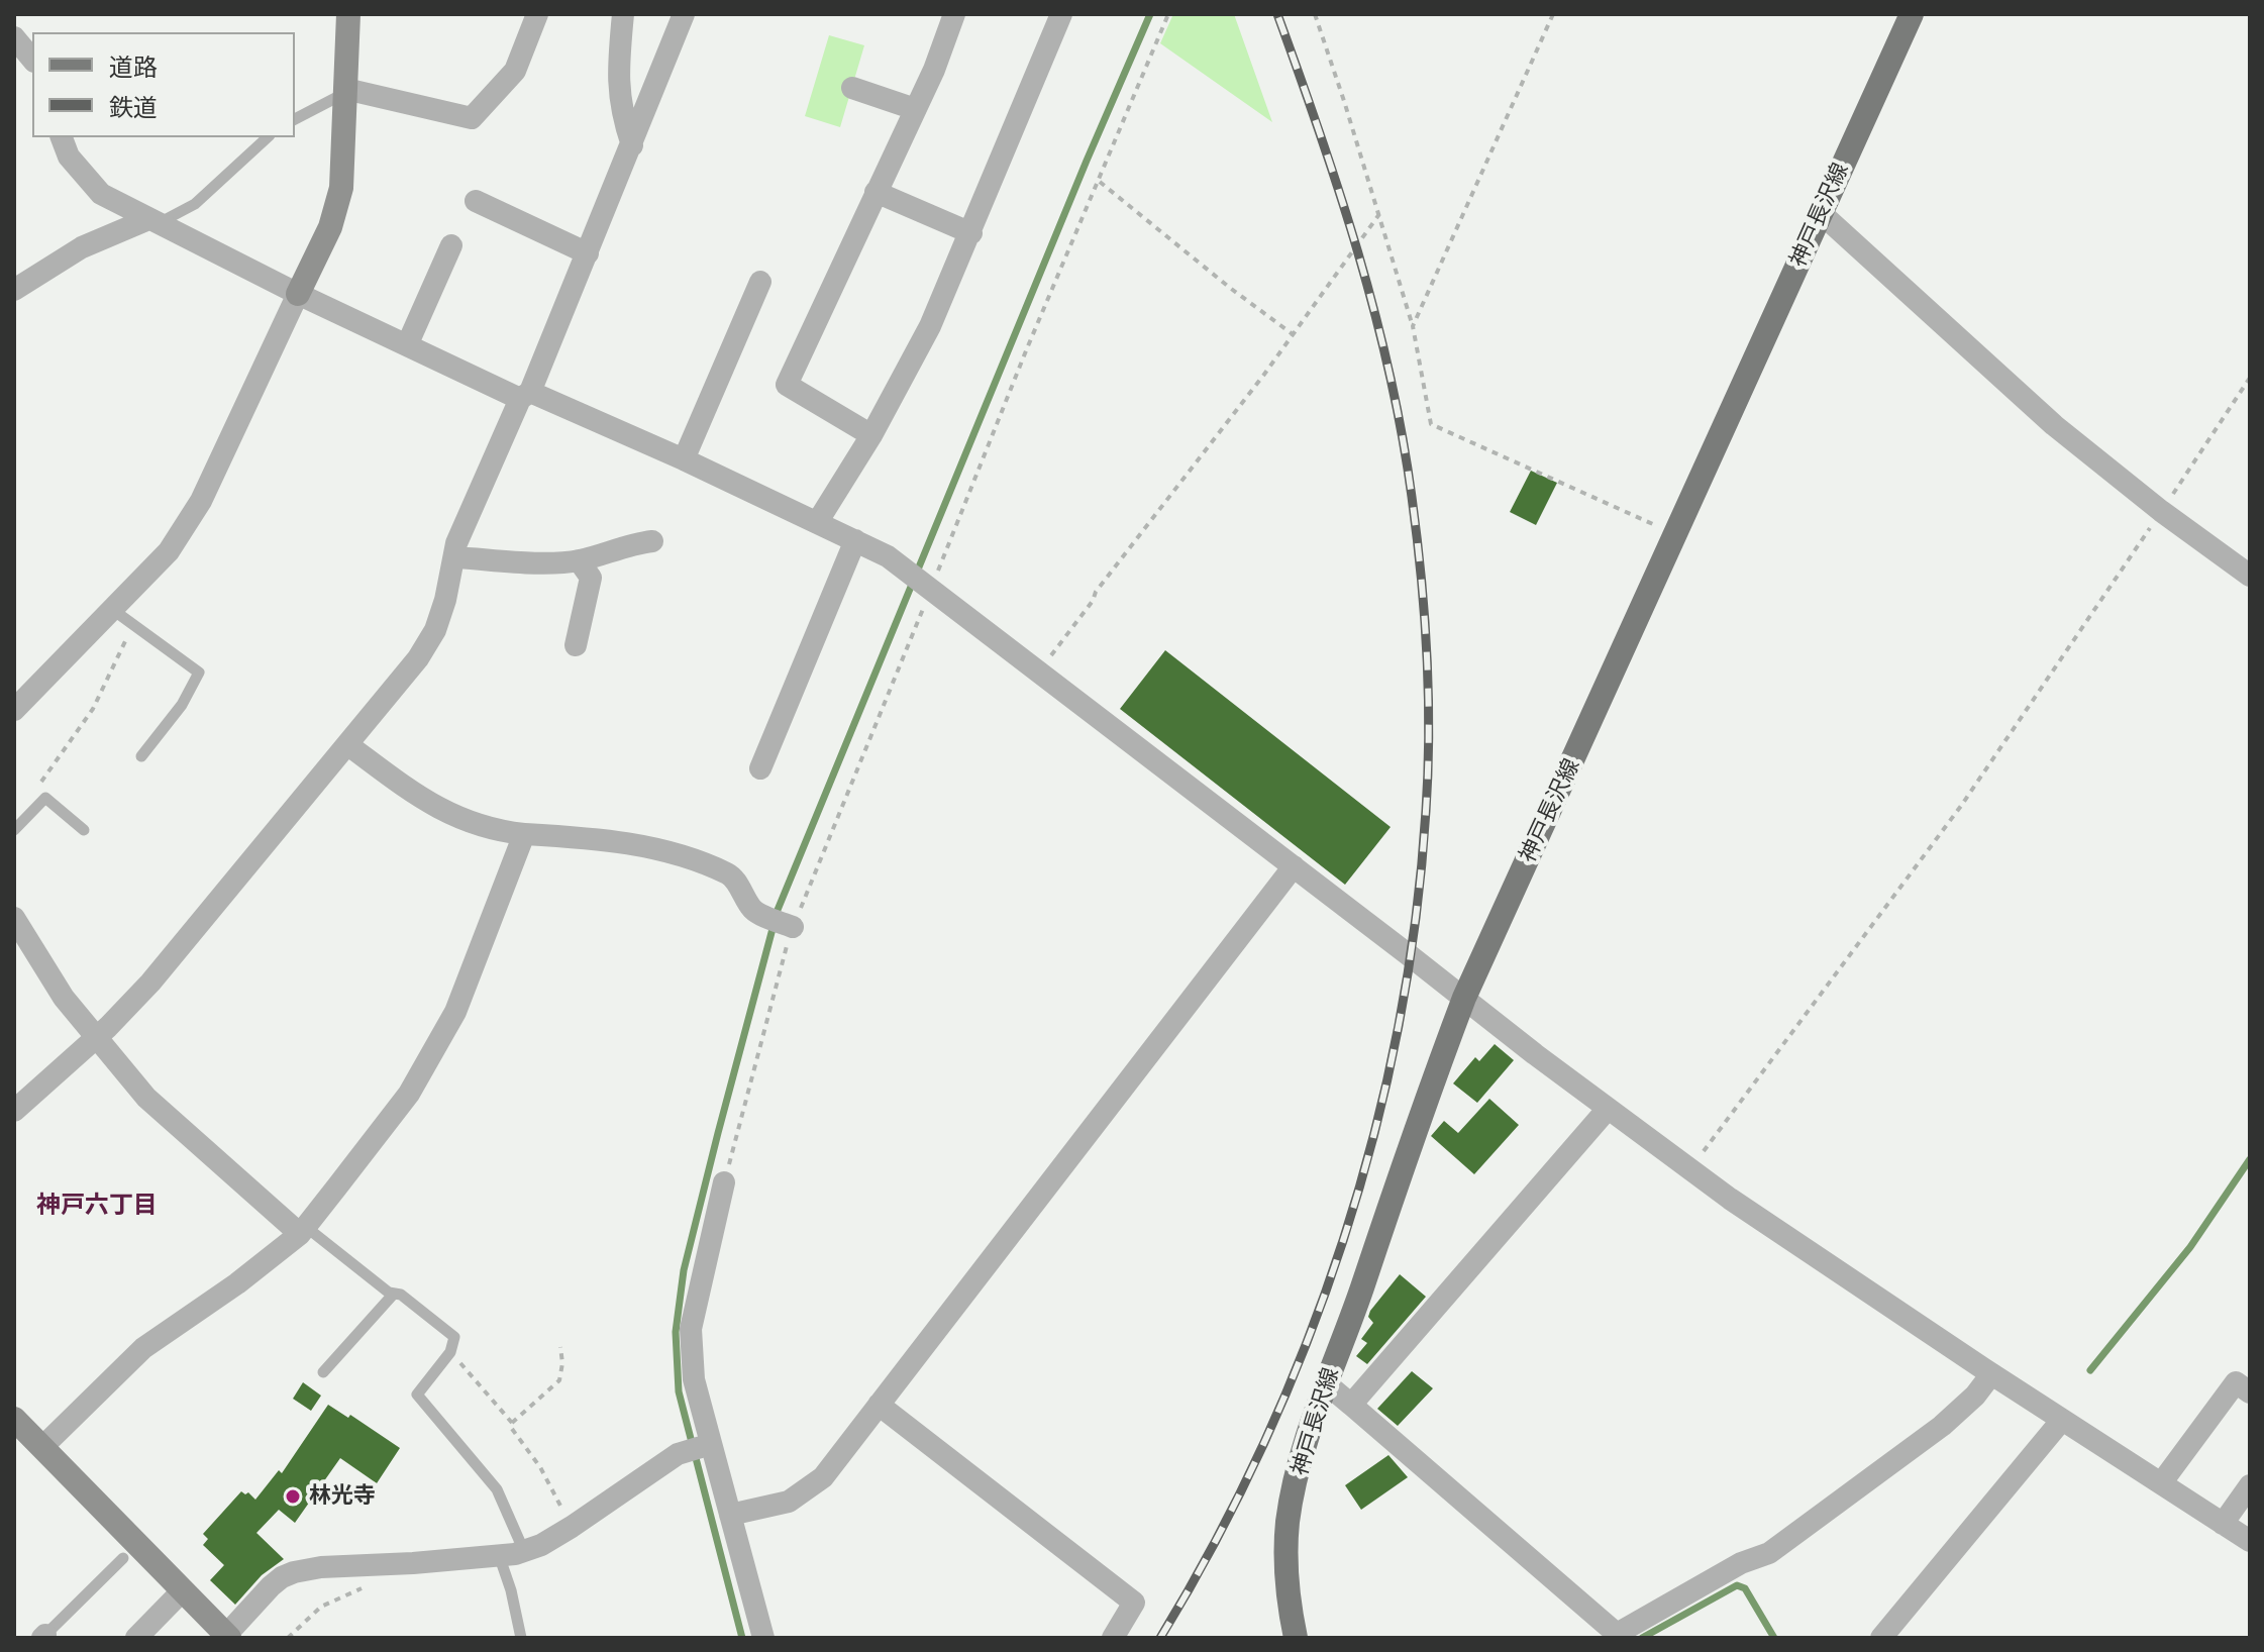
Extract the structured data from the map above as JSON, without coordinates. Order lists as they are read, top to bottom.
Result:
{
  "streets": {
    "main road": ["神戸長沢線"]
  },
  "districts": ["神戸六丁目"],
  "places": ["林光寺"],
  "legend": ["道路", "鉄道"]
}
